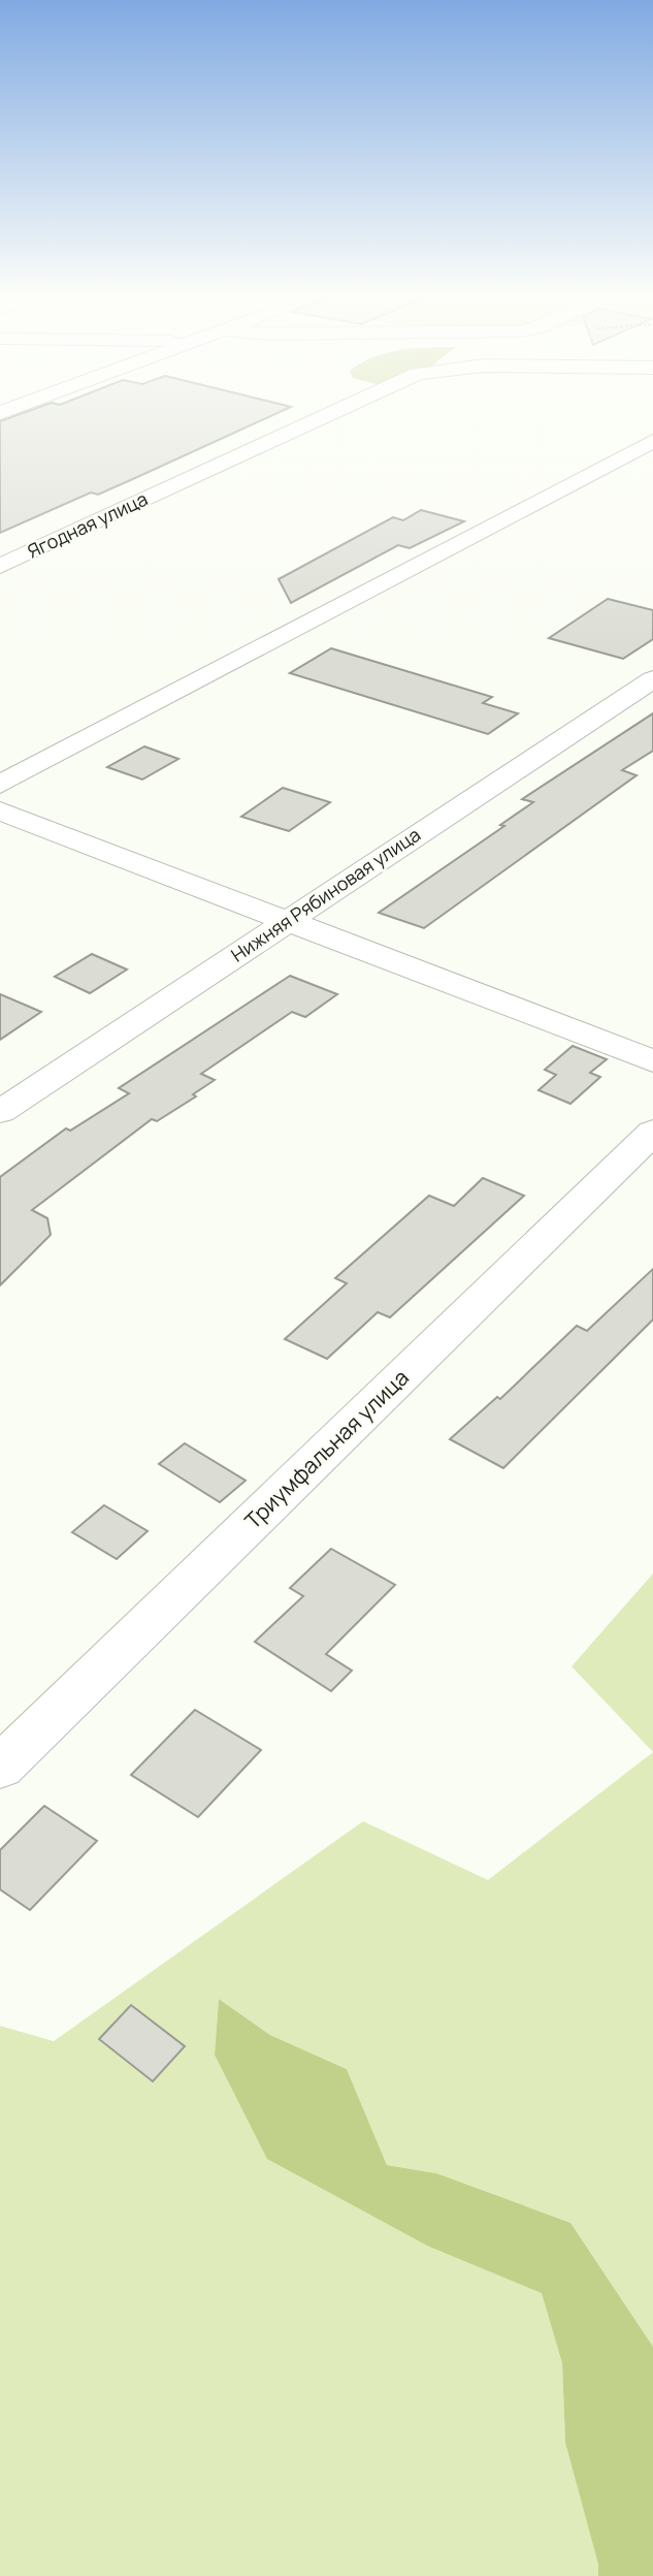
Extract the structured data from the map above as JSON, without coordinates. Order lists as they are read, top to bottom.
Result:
{
  "streets": {
    "street": ["Ягодная улица", "Нижняя Рябиновая улица", "Триумфальная улица"]
  }
}
